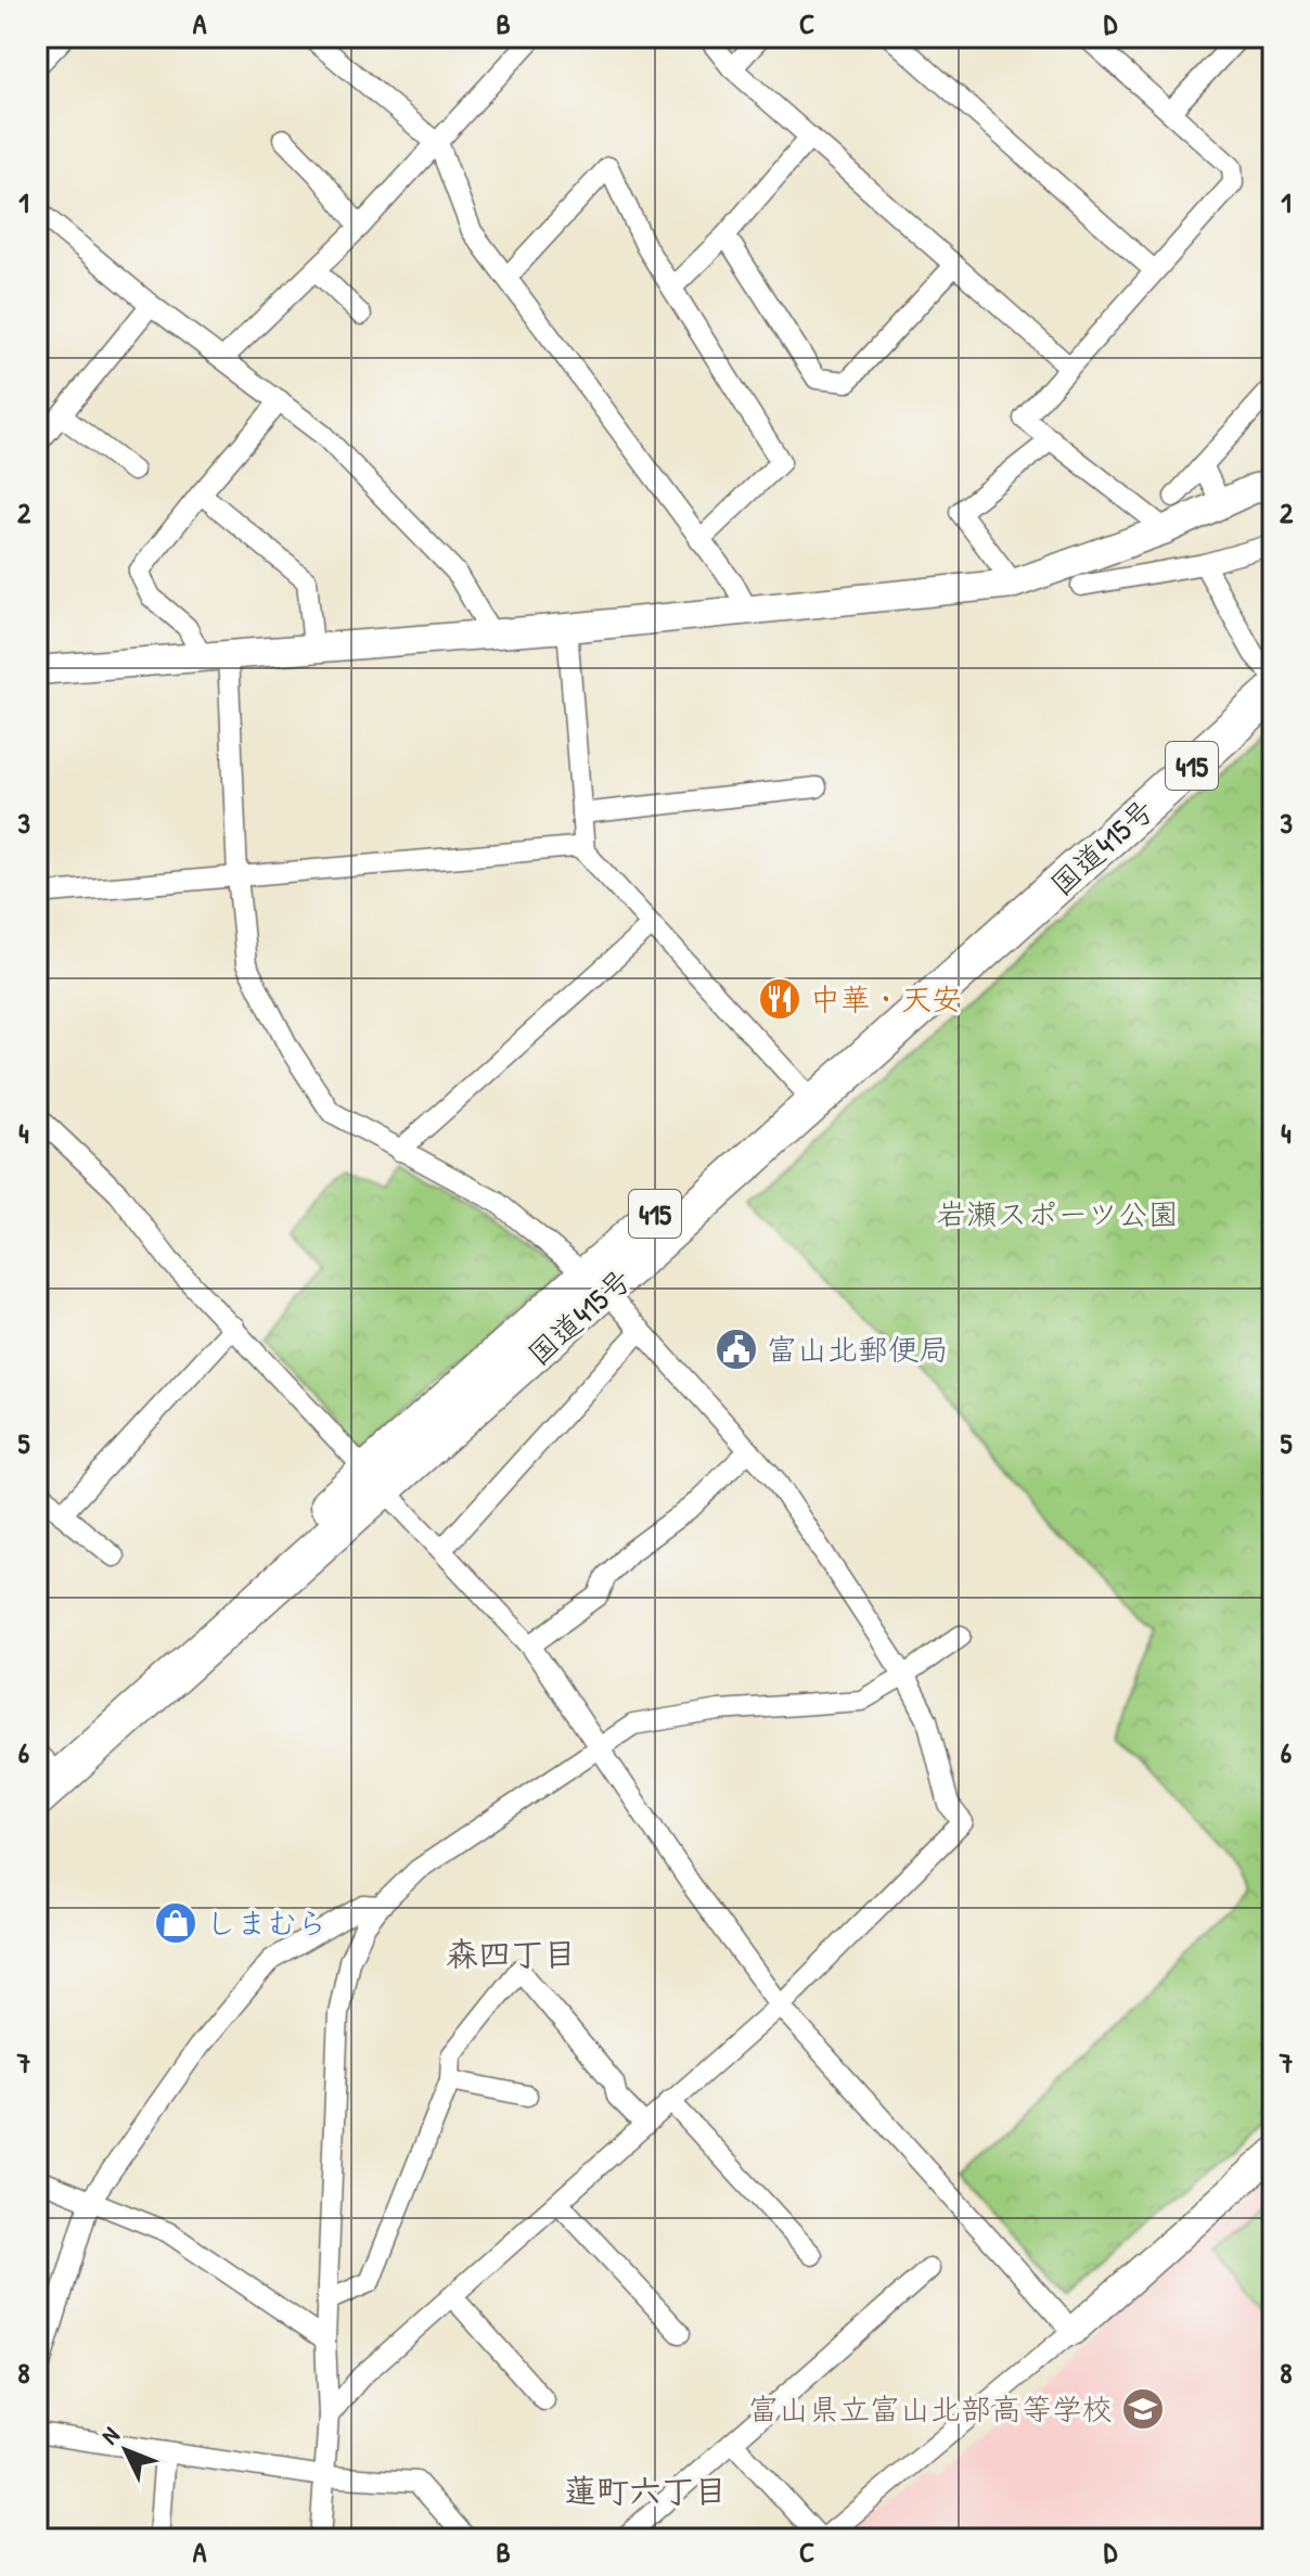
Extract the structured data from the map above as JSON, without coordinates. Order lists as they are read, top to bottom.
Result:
{
  "streets": {
    "highway": ["415", "国道415号"]
  },
  "districts": ["森四丁目", "蓮町六丁目"],
  "parks": ["岩瀬スポーツ公園"],
  "places": {
    "restaurant": ["中華・天安"],
    "public building": ["富山北郵便局"],
    "shop": ["しまむら"],
    "school or university": ["富山県立富山北部高等学校"]
  },
  "north": "top left",
  "grid": {
    "columns": [
      "A",
      "B",
      "C",
      "D"
    ],
    "rows": [
      "1",
      "2",
      "3",
      "4",
      "5",
      "6",
      "7",
      "8"
    ]
  }
}
